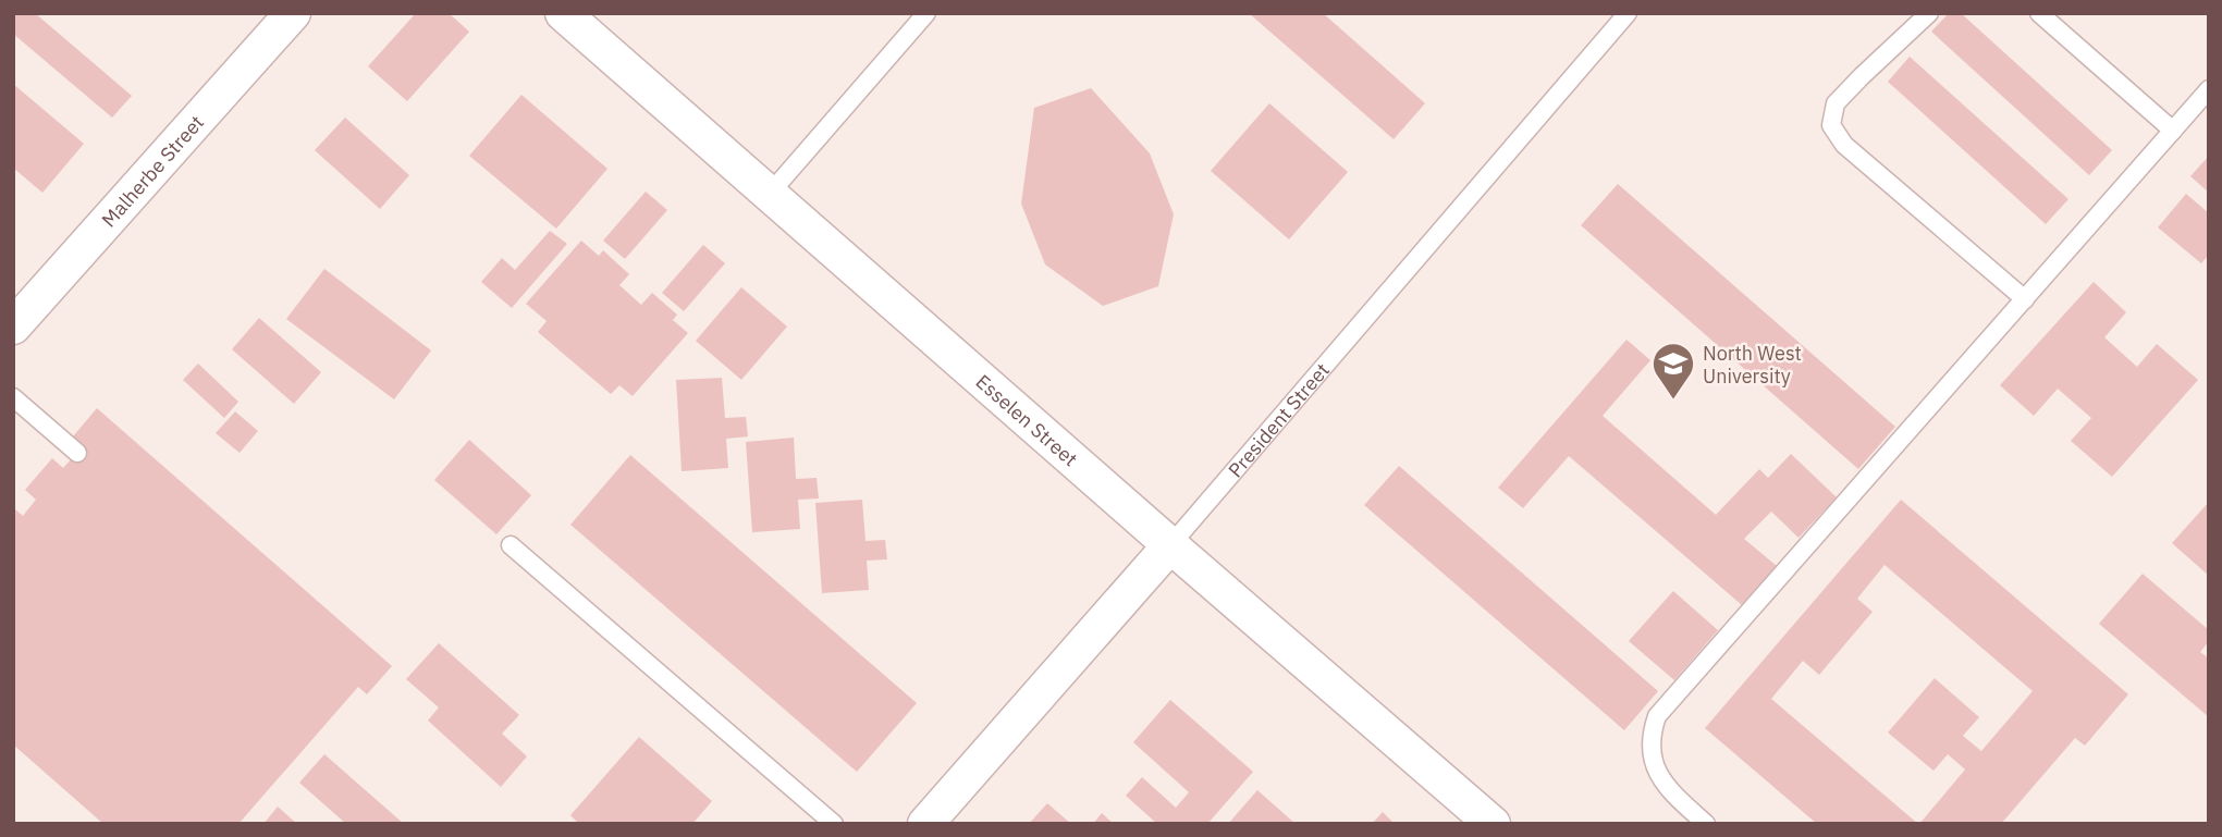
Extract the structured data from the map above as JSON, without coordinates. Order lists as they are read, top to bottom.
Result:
{
  "streets": {
    "street": ["Malherbe Street", "Esselen Street", "President Street"]
  },
  "crossings": [
    ["Esselen Street", "President Street"]
  ],
  "places": {
    "school or university": ["North West University"]
  }
}
